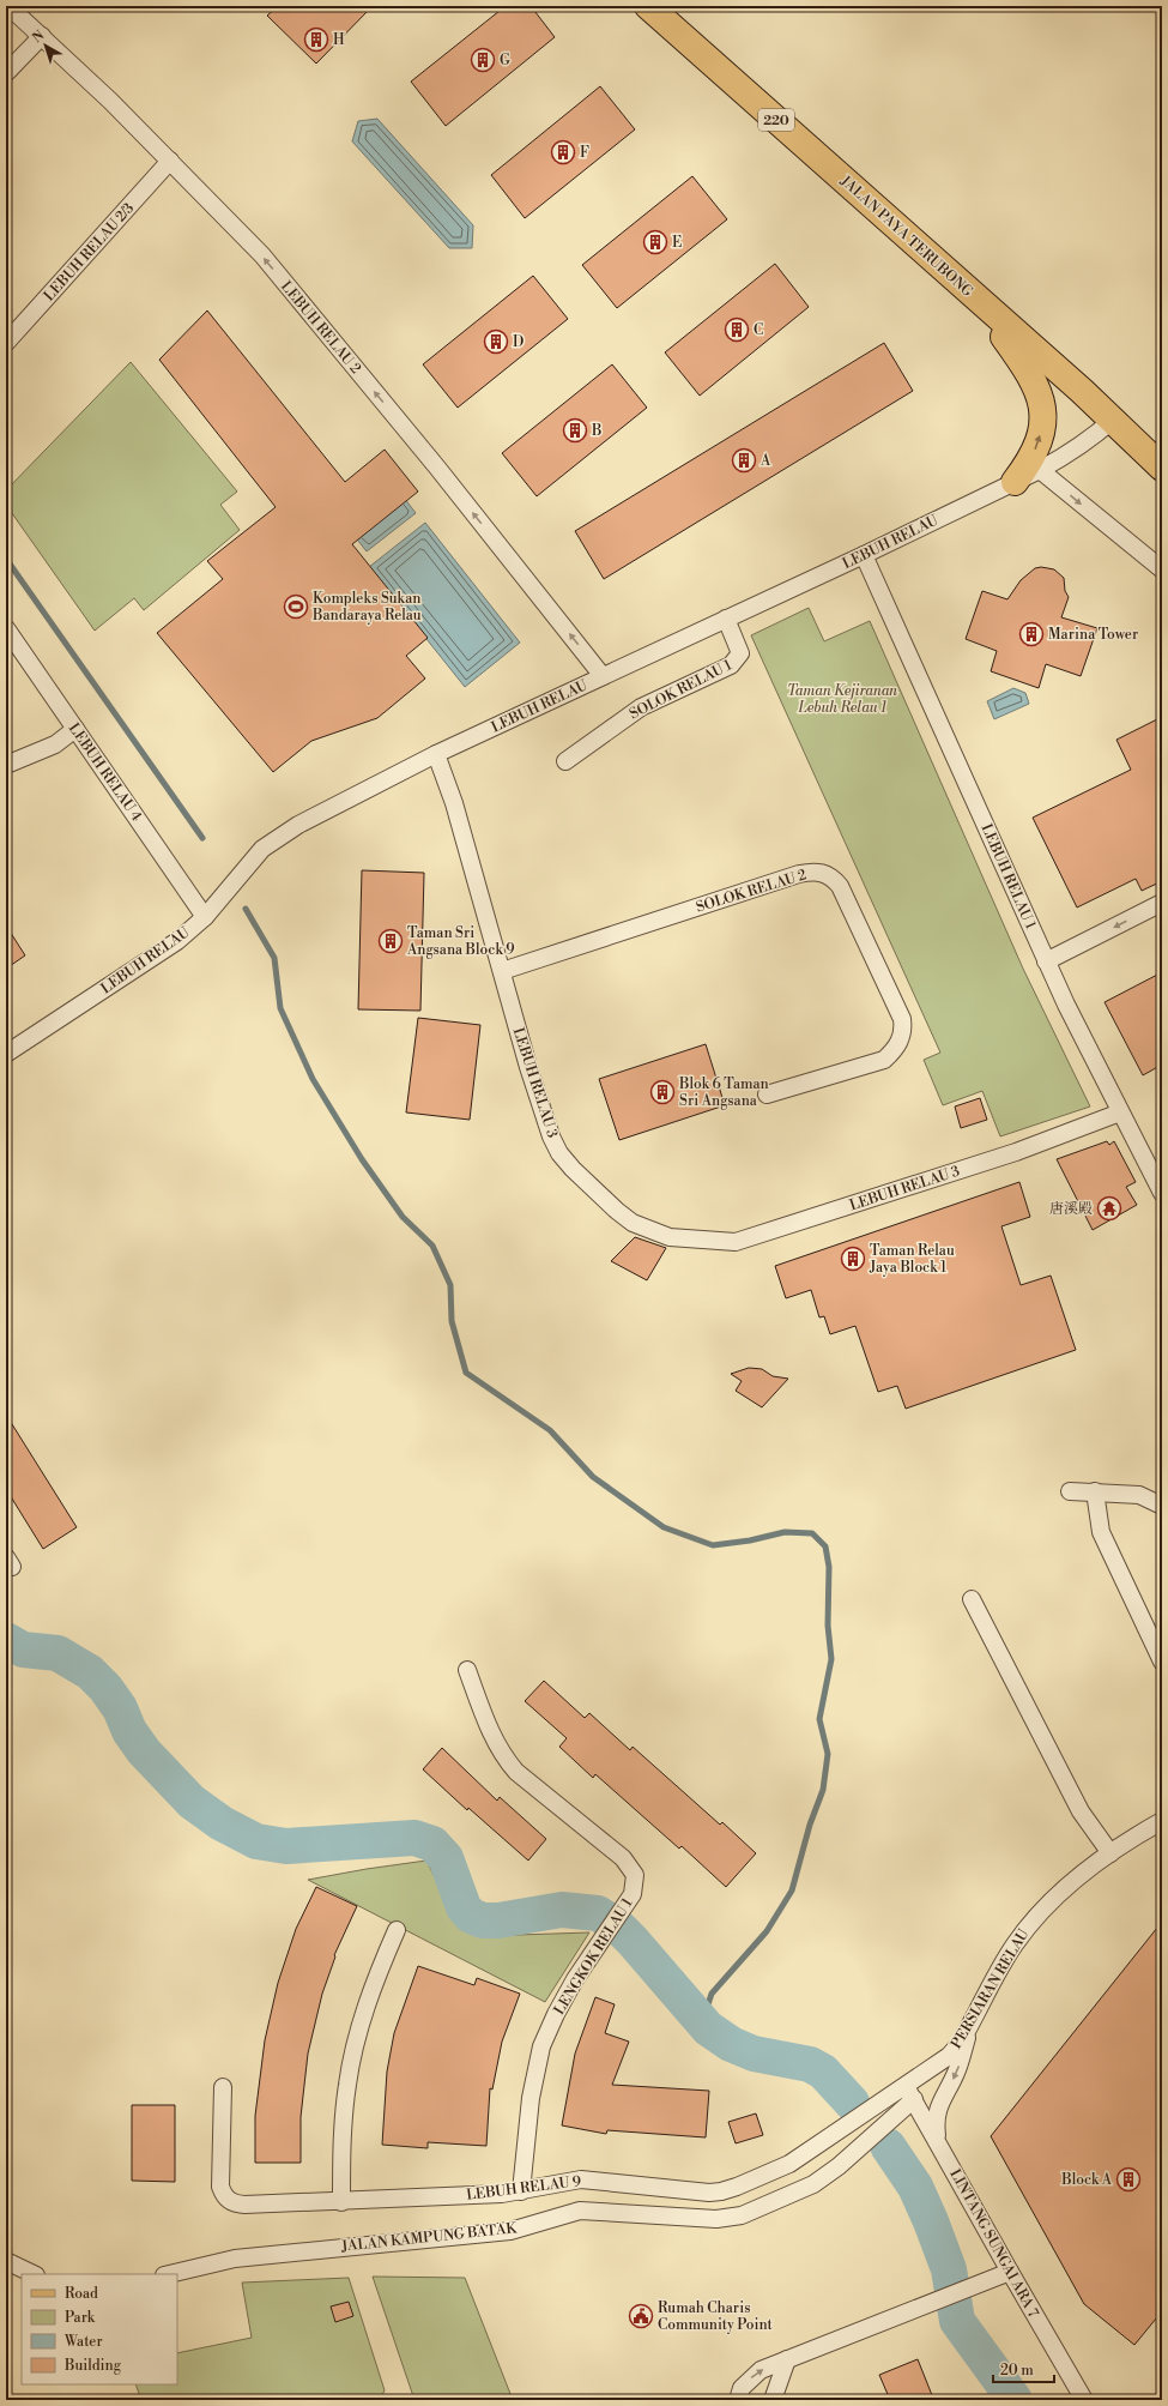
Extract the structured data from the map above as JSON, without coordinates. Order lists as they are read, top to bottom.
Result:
{
  "streets": {
    "main road": ["220", "JALAN PAYA TERUBONG"],
    "street": [
      "LEBUH RELAU 2/3",
      "LEBUH RELAU 2",
      "LEBUH RELAU",
      "SOLOK RELAU 1",
      "LEBUH RELAU 4",
      "LEBUH RELAU 1",
      "SOLOK RELAU 2",
      "LEBUH RELAU 3",
      "LENGKOK RELAU 1",
      "PERSIARAN RELAU",
      "LEBUH RELAU 9",
      "JALAN KAMPUNG BATAK",
      "LINTANG SUNGAI ARA 7"
    ]
  },
  "crossings": [
    ["JALAN PAYA TERUBONG", "LEBUH RELAU"],
    ["LEBUH RELAU 2/3", "LEBUH RELAU 2"],
    ["LEBUH RELAU 2", "LEBUH RELAU"],
    ["LEBUH RELAU", "SOLOK RELAU 1"],
    ["LEBUH RELAU", "LEBUH RELAU 4"],
    ["LEBUH RELAU", "LEBUH RELAU 1"],
    ["LEBUH RELAU", "LEBUH RELAU 3"],
    ["LEBUH RELAU 1", "LEBUH RELAU 3"],
    ["SOLOK RELAU 2", "LEBUH RELAU 3"],
    ["LENGKOK RELAU 1", "LEBUH RELAU 9"],
    ["PERSIARAN RELAU", "LEBUH RELAU 9"],
    ["PERSIARAN RELAU", "JALAN KAMPUNG BATAK"],
    ["PERSIARAN RELAU", "LINTANG SUNGAI ARA 7"],
    ["LEBUH RELAU 9", "JALAN KAMPUNG BATAK"],
    ["LEBUH RELAU 9", "LINTANG SUNGAI ARA 7"],
    ["JALAN KAMPUNG BATAK", "LINTANG SUNGAI ARA 7"]
  ],
  "one_way": ["LEBUH RELAU 2"],
  "parks": ["Taman Kejiranan Lebuh Relau 1"],
  "places": {
    "building": [
      "H",
      "G",
      "F",
      "E",
      "C",
      "D",
      "B",
      "A",
      "Marina Tower",
      "Taman Sri Angsana Block 9",
      "Blok 6 Taman Sri Angsana",
      "Taman Relau Jaya Block 1",
      "Block A"
    ],
    "sports": ["Kompleks Sukan Bandaraya Relau"],
    "temple": ["唐溪殿"],
    "public building": ["Rumah Charis Community Point"]
  },
  "legend": [
    "Road",
    "Park",
    "Water",
    "Building"
  ],
  "scale_bar": "20 m",
  "north": "top left"
}
